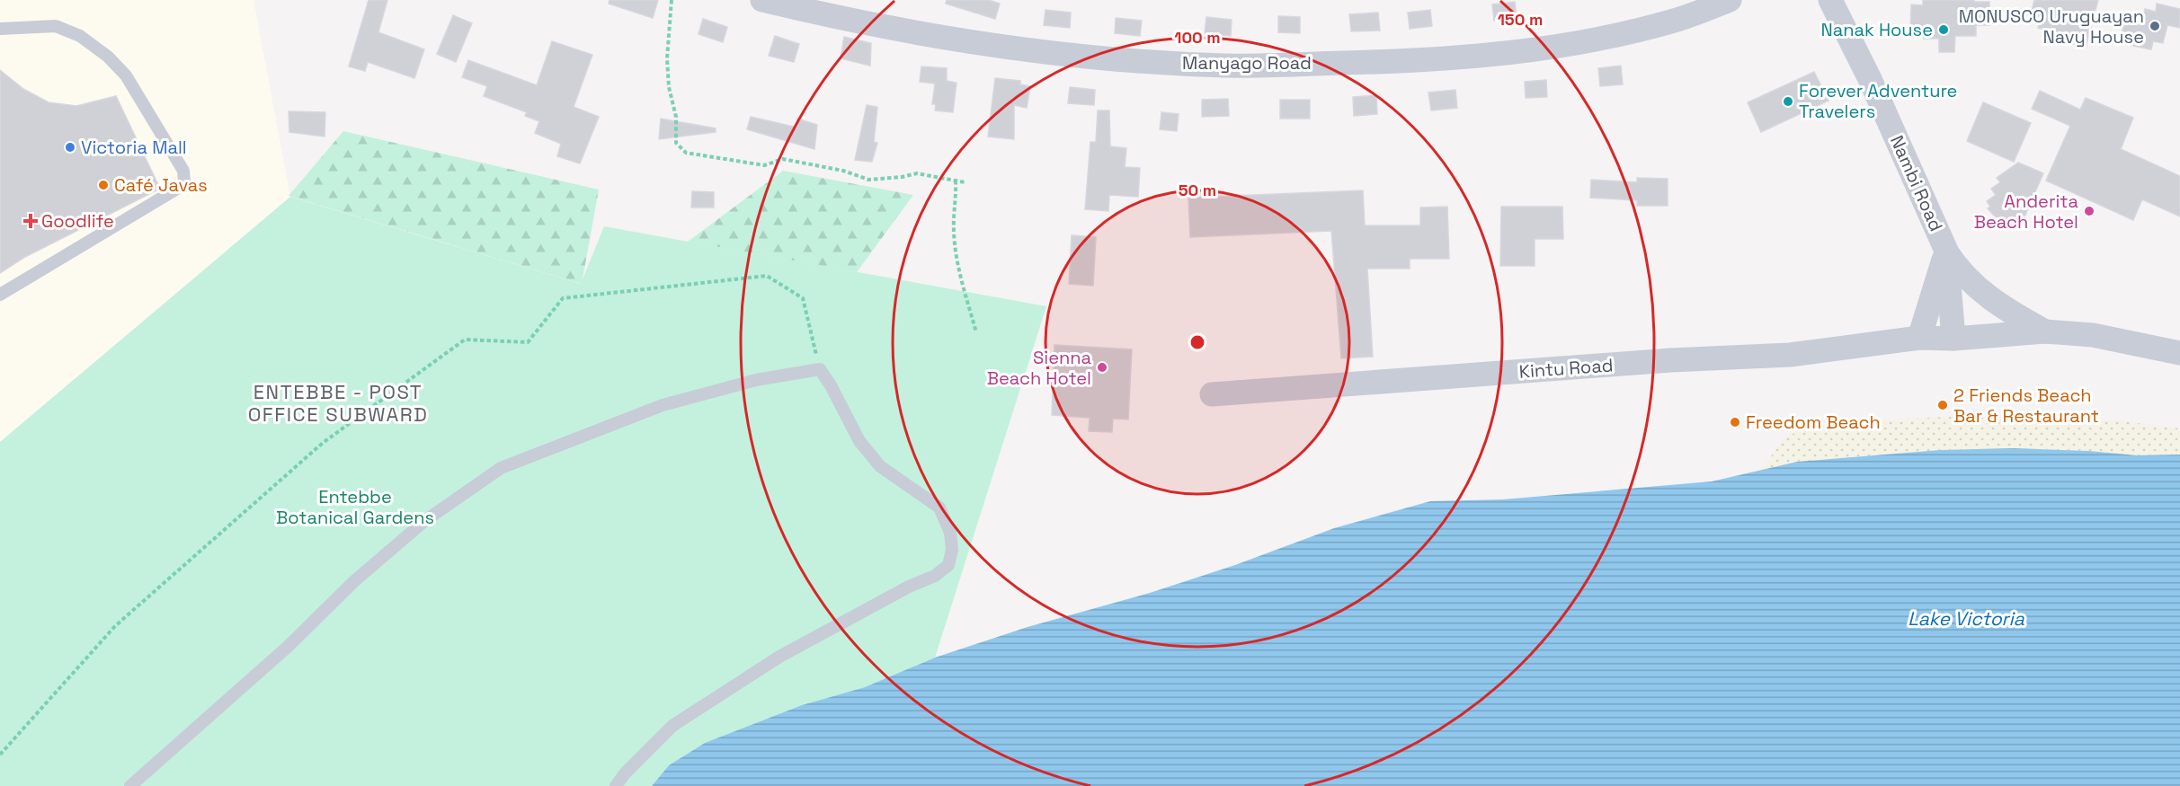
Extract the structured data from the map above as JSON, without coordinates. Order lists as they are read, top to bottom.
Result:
{
  "streets": {
    "street": ["Manyago Road", "Nambi Road", "Kintu Road"]
  },
  "crossings": [
    ["Nambi Road", "Kintu Road"]
  ],
  "districts": ["ENTEBBE - POST OFFICE SUBWARD"],
  "water": ["Lake Victoria"],
  "parks": ["Entebbe Botanical Gardens"],
  "places": {
    "other": [
      "MONUSCO Uruguayan Navy House",
      "Nanak House",
      "Forever Adventure Travelers",
      "Victoria Mall",
      "Café Javas",
      "Anderita Beach Hotel",
      "Sienna Beach Hotel",
      "2 Friends Beach Bar & Restaurant",
      "Freedom Beach"
    ],
    "health": ["Goodlife"]
  },
  "rings": ["150 m", "100 m", "50 m"]
}
